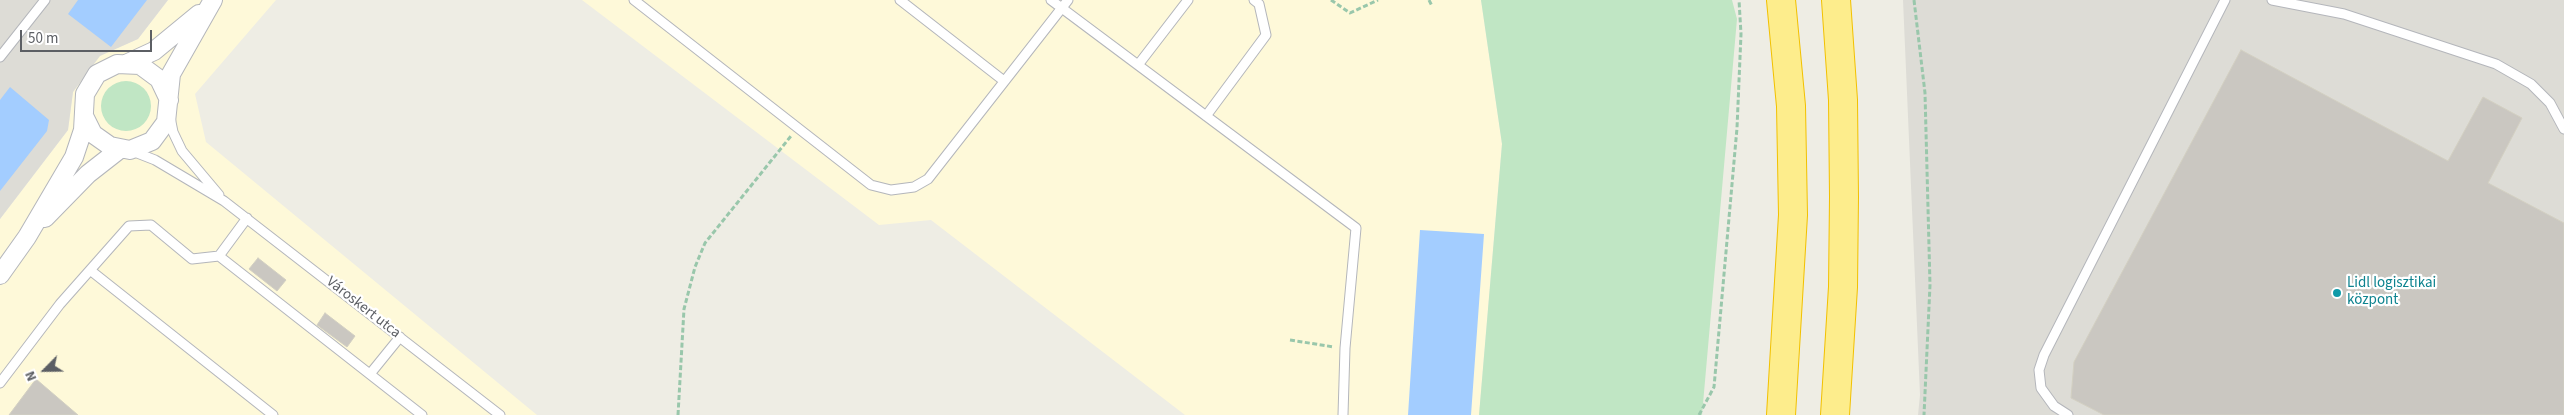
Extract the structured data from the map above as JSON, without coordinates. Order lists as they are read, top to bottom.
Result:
{
  "streets": {
    "lane": ["Városkert utca"]
  },
  "places": ["Lidl logisztikai központ"],
  "scale_bar": "50 m",
  "north": "bottom left"
}
